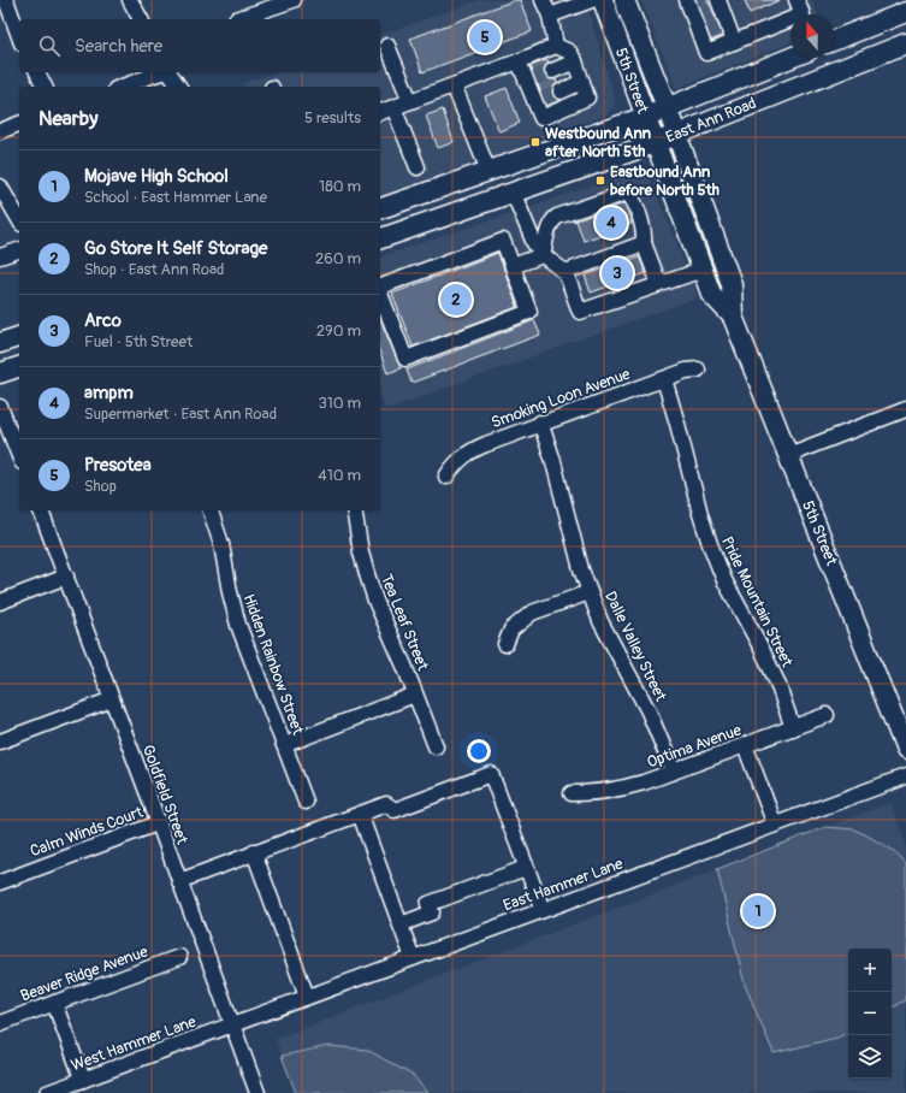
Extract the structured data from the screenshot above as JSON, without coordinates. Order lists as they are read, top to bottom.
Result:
{
  "streets": {
    "main road": ["5th Street", "East Ann Road"],
    "street": [
      "Smoking Loon Avenue",
      "Pride Mountain Street",
      "Tea Leaf Street",
      "Dalle Valley Street",
      "Hidden Rainbow Street",
      "Optima Avenue",
      "Goldfield Street",
      "Calm Winds Court",
      "East Hammer Lane",
      "Beaver Ridge Avenue",
      "West Hammer Lane"
    ]
  },
  "crossings": [
    ["5th Street", "East Ann Road"],
    ["Smoking Loon Avenue", "Pride Mountain Street"],
    ["Smoking Loon Avenue", "Dalle Valley Street"],
    ["Pride Mountain Street", "Optima Avenue"],
    ["Dalle Valley Street", "Optima Avenue"],
    ["Goldfield Street", "Calm Winds Court"],
    ["Goldfield Street", "East Hammer Lane"],
    ["Goldfield Street", "West Hammer Lane"],
    ["East Hammer Lane", "West Hammer Lane"]
  ],
  "places": {
    "transit": ["Westbound Ann after North 5th", "Eastbound Ann before North 5th"]
  },
  "north": "top",
  "page": {
    "pins": [
      "5",
      "4",
      "3",
      "2",
      "1"
    ],
    "search": "Search here",
    "heading": ["Nearby", "5 results"],
    "list": [
      {
        "mark": "1",
        "name": "Mojave High School",
        "note": "School · East Hammer Lane",
        "value": "180 m"
      },
      {
        "mark": "2",
        "name": "Go Store It Self Storage",
        "note": "Shop · East Ann Road",
        "value": "260 m"
      },
      {
        "mark": "3",
        "name": "Arco",
        "note": "Fuel · 5th Street",
        "value": "290 m"
      },
      {
        "mark": "4",
        "name": "ampm",
        "note": "Supermarket · East Ann Road",
        "value": "310 m"
      },
      {
        "mark": "5",
        "name": "Presotea",
        "note": "Shop",
        "value": "410 m"
      }
    ],
    "map_buttons": ["+", "−"]
  }
}
